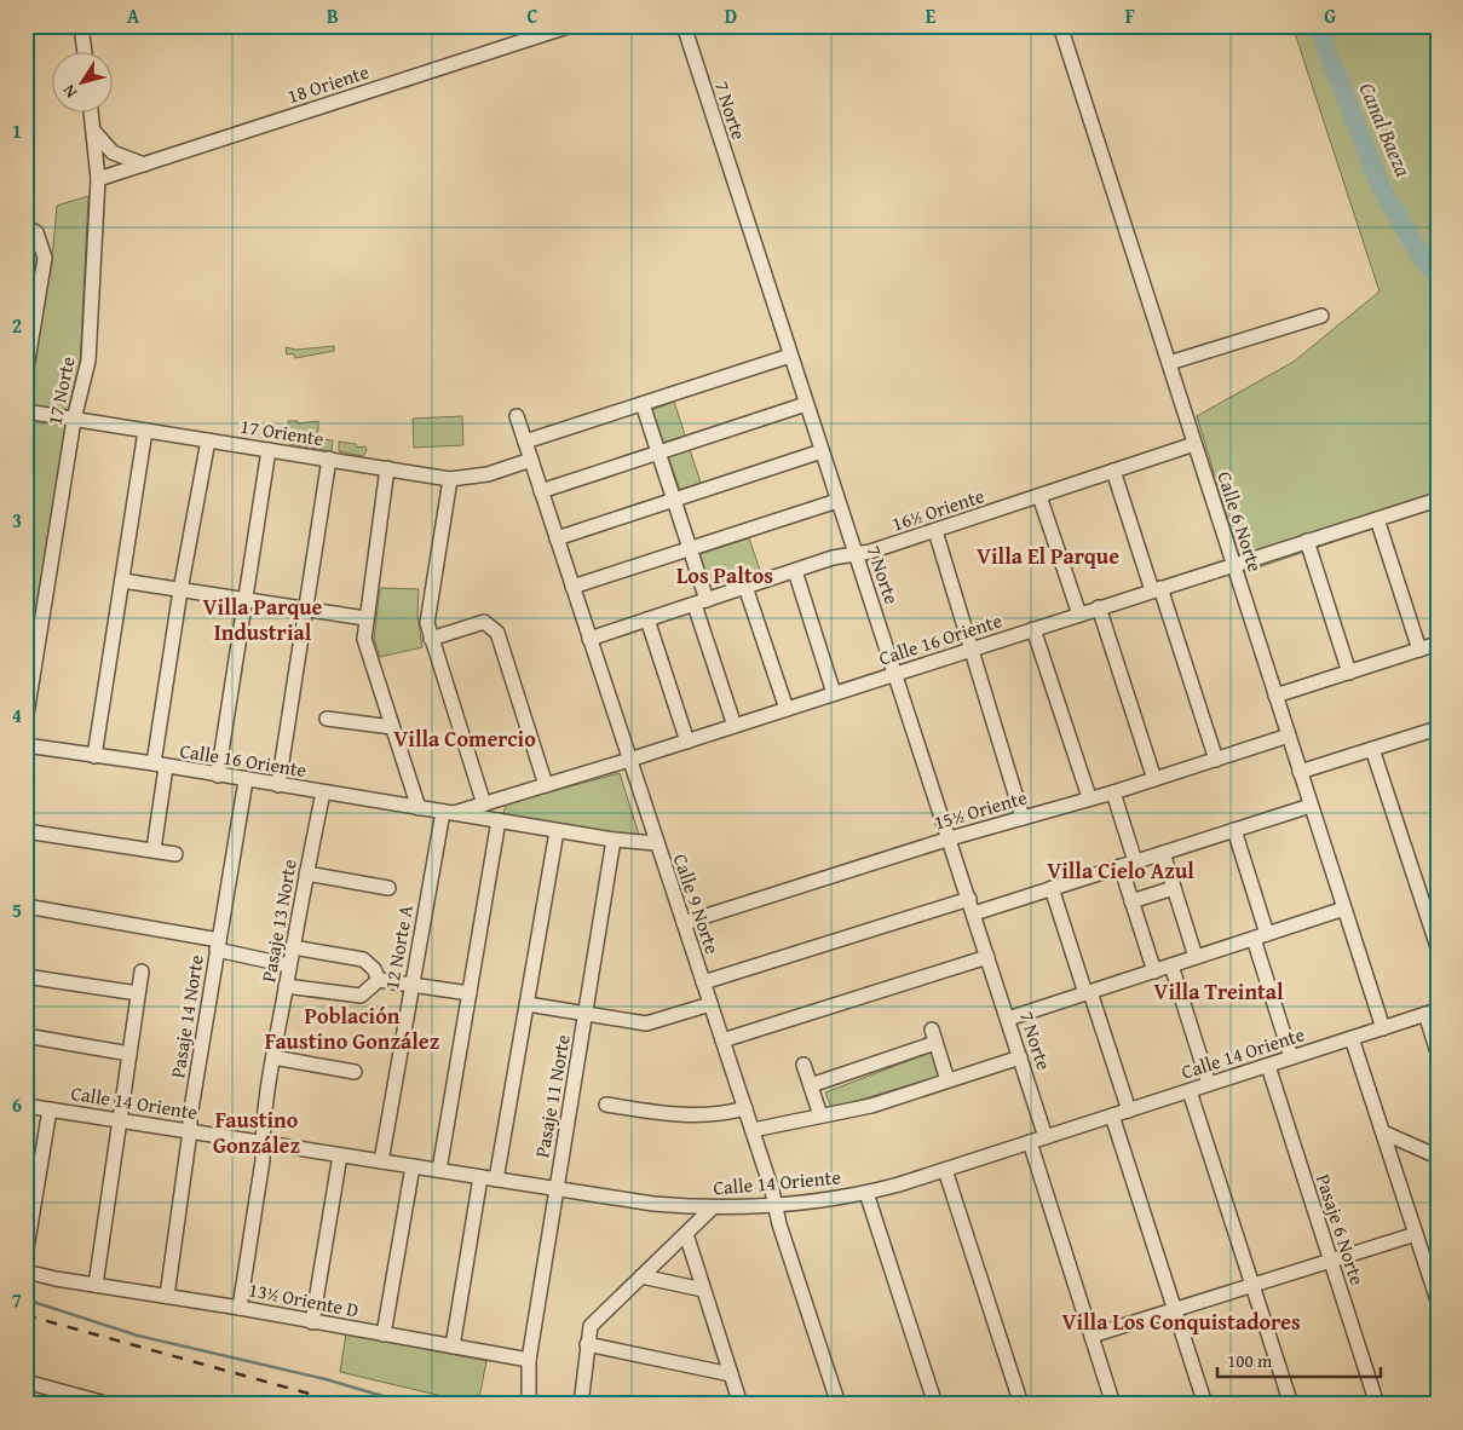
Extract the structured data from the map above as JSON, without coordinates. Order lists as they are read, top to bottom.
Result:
{
  "streets": {
    "street": [
      "18 Oriente",
      "7 Norte",
      "17 Norte",
      "17 Oriente",
      "16½ Oriente",
      "Calle 6 Norte",
      "Calle 16 Oriente",
      "15½ Oriente",
      "Calle 9 Norte",
      "Pasaje 13 Norte",
      "12 Norte A",
      "Pasaje 14 Norte",
      "Calle 14 Oriente",
      "Pasaje 11 Norte",
      "Pasaje 6 Norte",
      "13½ Oriente D"
    ]
  },
  "crossings": [
    ["18 Oriente", "17 Norte"],
    ["7 Norte", "16½ Oriente"],
    ["7 Norte", "Calle 16 Oriente"],
    ["7 Norte", "15½ Oriente"],
    ["7 Norte", "Calle 14 Oriente"],
    ["17 Norte", "17 Oriente"],
    ["17 Oriente", "Calle 9 Norte"],
    ["16½ Oriente", "Calle 6 Norte"],
    ["16½ Oriente", "Calle 9 Norte"],
    ["Calle 6 Norte", "Calle 16 Oriente"],
    ["Calle 6 Norte", "15½ Oriente"],
    ["Calle 6 Norte", "Calle 14 Oriente"],
    ["Calle 16 Oriente", "Calle 9 Norte"],
    ["Calle 16 Oriente", "Pasaje 13 Norte"],
    ["Calle 16 Oriente", "12 Norte A"],
    ["Calle 16 Oriente", "Pasaje 14 Norte"],
    ["Calle 16 Oriente", "Pasaje 11 Norte"],
    ["15½ Oriente", "Calle 9 Norte"],
    ["Calle 9 Norte", "Calle 14 Oriente"],
    ["Pasaje 13 Norte", "Calle 14 Oriente"],
    ["Pasaje 13 Norte", "13½ Oriente D"],
    ["12 Norte A", "Calle 14 Oriente"],
    ["Pasaje 14 Norte", "Calle 14 Oriente"],
    ["Pasaje 14 Norte", "13½ Oriente D"],
    ["Calle 14 Oriente", "Pasaje 11 Norte"],
    ["Calle 14 Oriente", "Pasaje 6 Norte"],
    ["Pasaje 11 Norte", "13½ Oriente D"]
  ],
  "districts": [
    "Villa El Parque",
    "Los Paltos",
    "Villa Parque Industrial",
    "Villa Comercio",
    "Villa Cielo Azul",
    "Villa Treintal",
    "Población Faustino González",
    "Faustino González",
    "Villa Los Conquistadores"
  ],
  "water": ["Canal Baeza"],
  "scale_bar": "100 m",
  "north": "bottom left",
  "grid": {
    "columns": [
      "A",
      "B",
      "C",
      "D",
      "E",
      "F",
      "G"
    ],
    "rows": [
      "1",
      "2",
      "3",
      "4",
      "5",
      "6",
      "7"
    ]
  }
}
